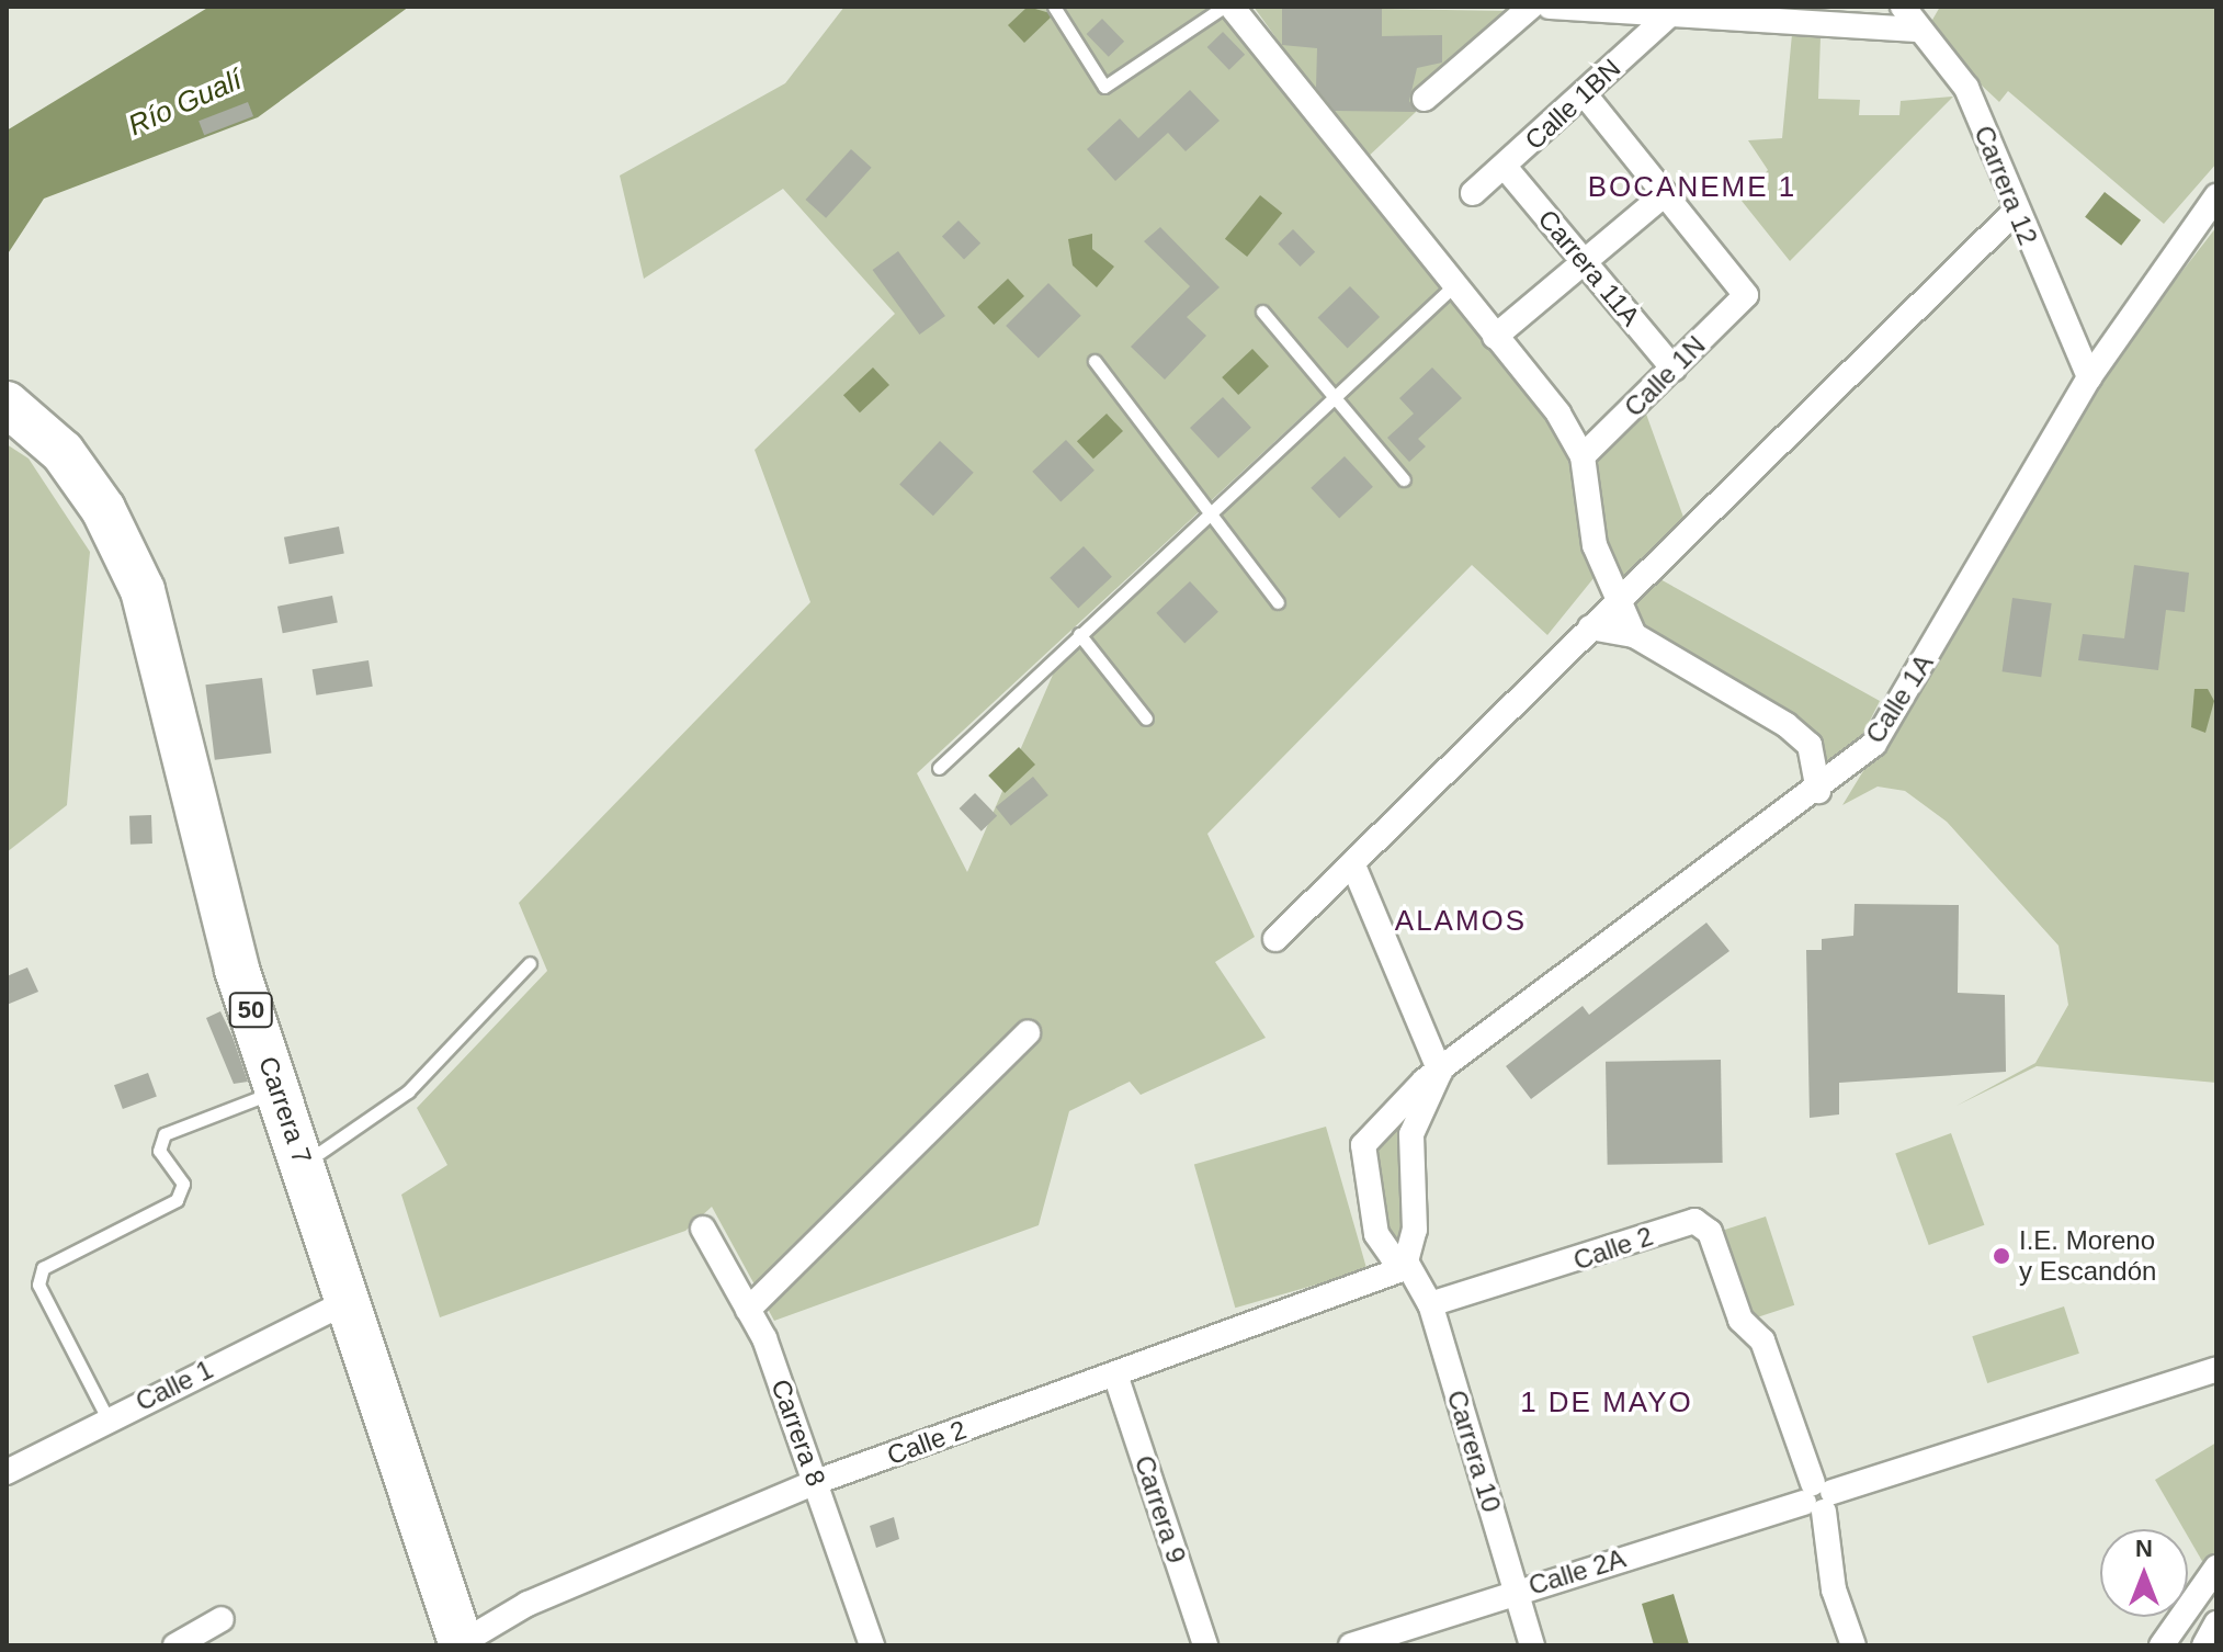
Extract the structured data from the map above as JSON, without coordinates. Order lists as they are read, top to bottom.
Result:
{
  "streets": {
    "highway": ["50", "Carrera 7"],
    "street": [
      "Calle 1BN",
      "Carrera 12",
      "Carrera 11A",
      "Calle 1N",
      "Calle 1A",
      "Calle 2",
      "Calle 1",
      "Carrera 8",
      "Carrera 10",
      "Carrera 9",
      "Calle 2A"
    ]
  },
  "crossings": [
    ["Calle 1BN", "Carrera 11A"],
    ["Carrera 12", "Calle 1A"],
    ["Carrera 11A", "Calle 1N"],
    ["Calle 1A", "Carrera 10"],
    ["Carrera 7", "Calle 2"],
    ["Carrera 7", "Calle 1"],
    ["Calle 2", "Carrera 8"],
    ["Calle 2", "Carrera 10"],
    ["Calle 2", "Carrera 9"],
    ["Calle 2", "Calle 2A"],
    ["Carrera 10", "Calle 2A"]
  ],
  "districts": ["BOCANEME 1", "ALAMOS", "1 DE MAYO"],
  "water": ["Río Gualí"],
  "places": ["I.E. Moreno y Escandón"],
  "north": "top"
}
